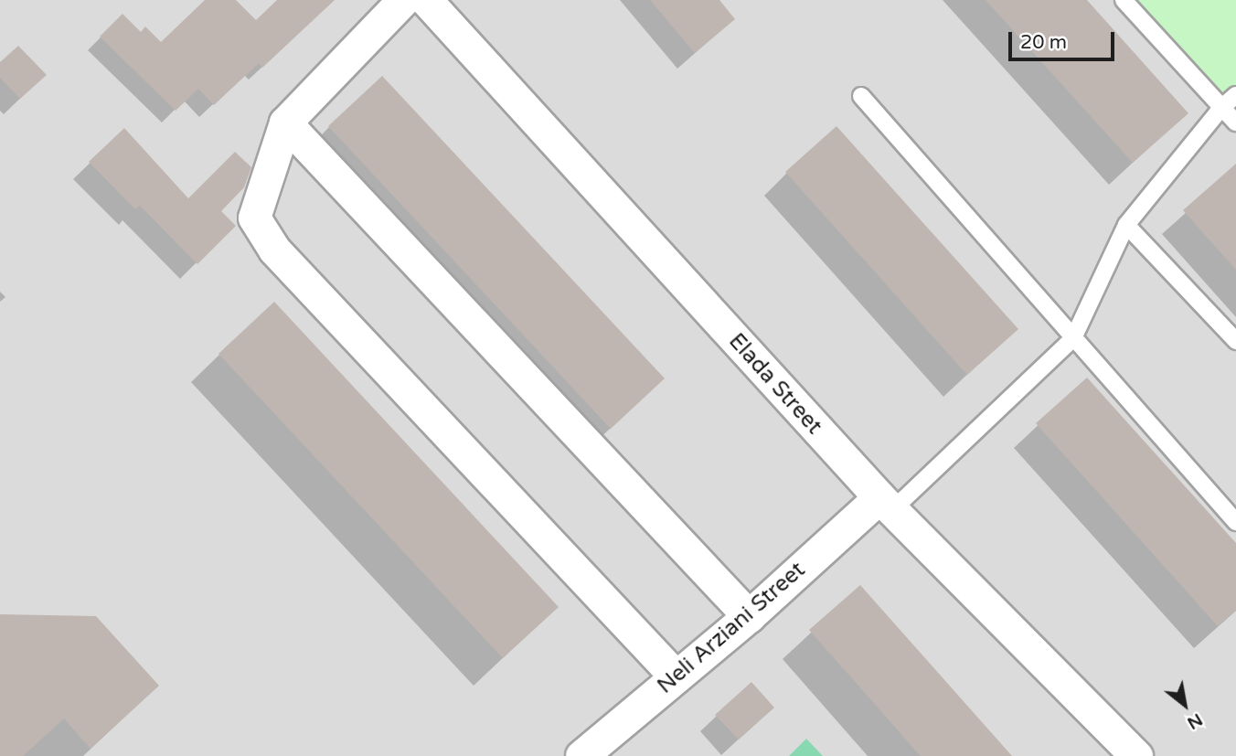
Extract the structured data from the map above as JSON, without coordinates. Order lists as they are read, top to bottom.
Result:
{
  "streets": {
    "street": ["Elada Street", "Neli Arziani Street"]
  },
  "crossings": [
    ["Elada Street", "Neli Arziani Street"]
  ],
  "scale_bar": "20 m",
  "north": "bottom right"
}
